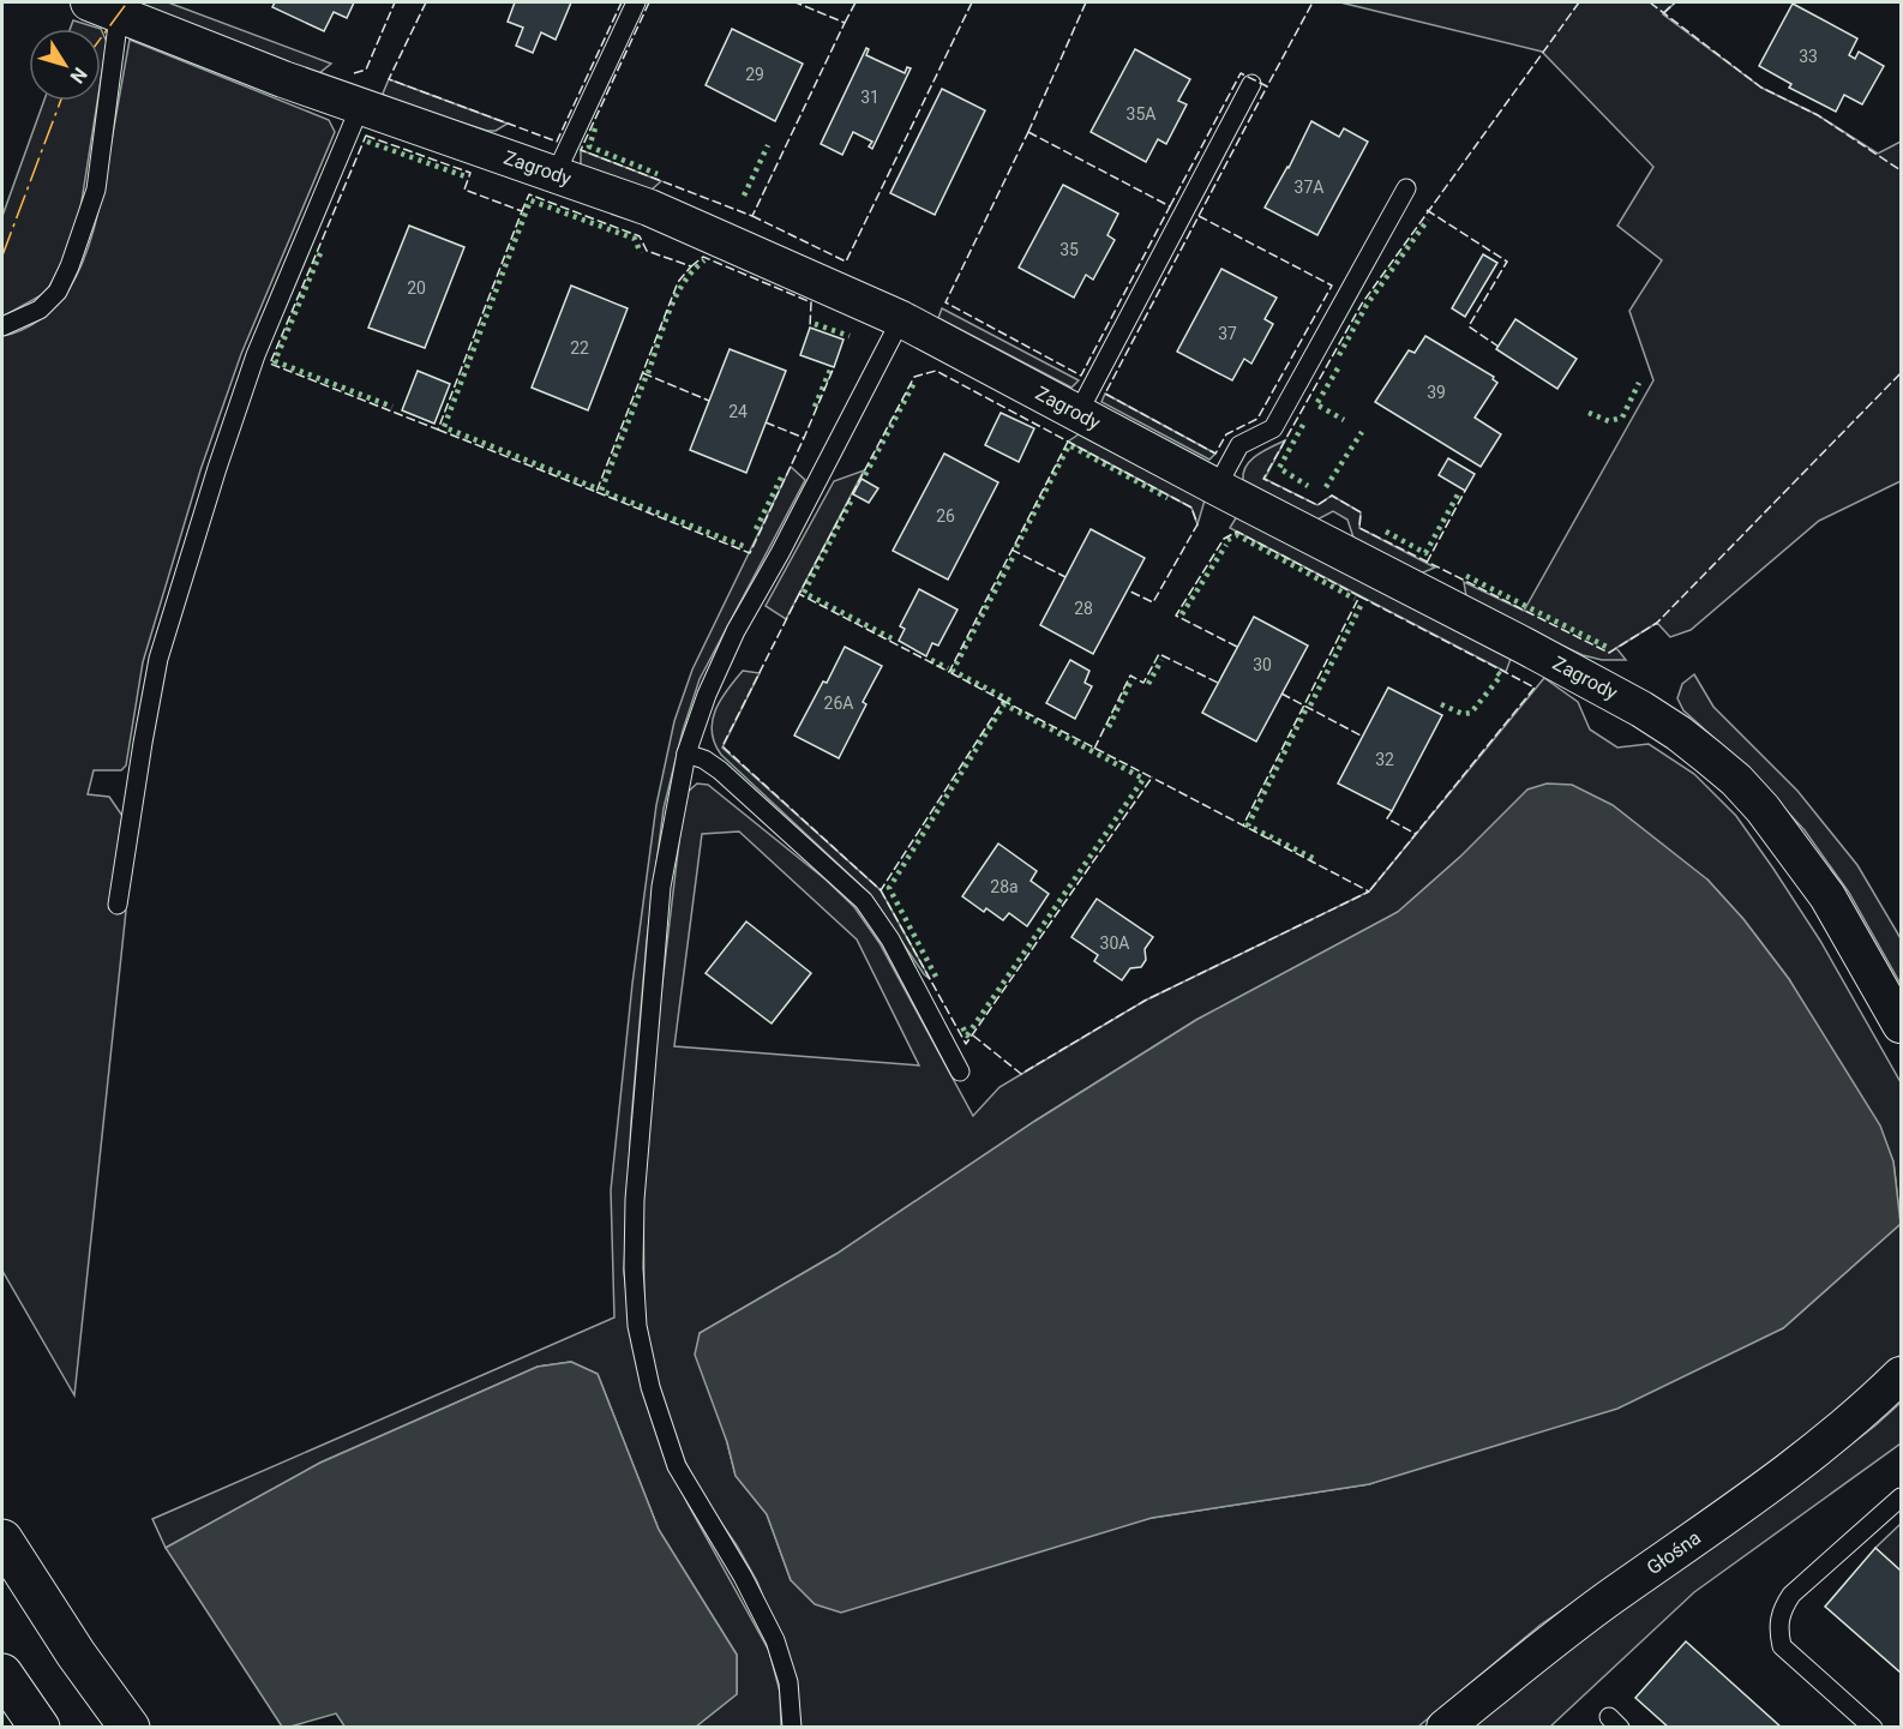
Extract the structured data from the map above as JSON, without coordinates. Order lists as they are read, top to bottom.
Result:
{
  "streets": {
    "street": ["Zagrody", "Głośna"]
  },
  "house_numbers": [
    "33",
    "29",
    "31",
    "35A",
    "37A",
    "35",
    "20",
    "37",
    "22",
    "39",
    "24",
    "26",
    "28",
    "30",
    "26A",
    "32",
    "28a",
    "30A"
  ],
  "north": "bottom right"
}
